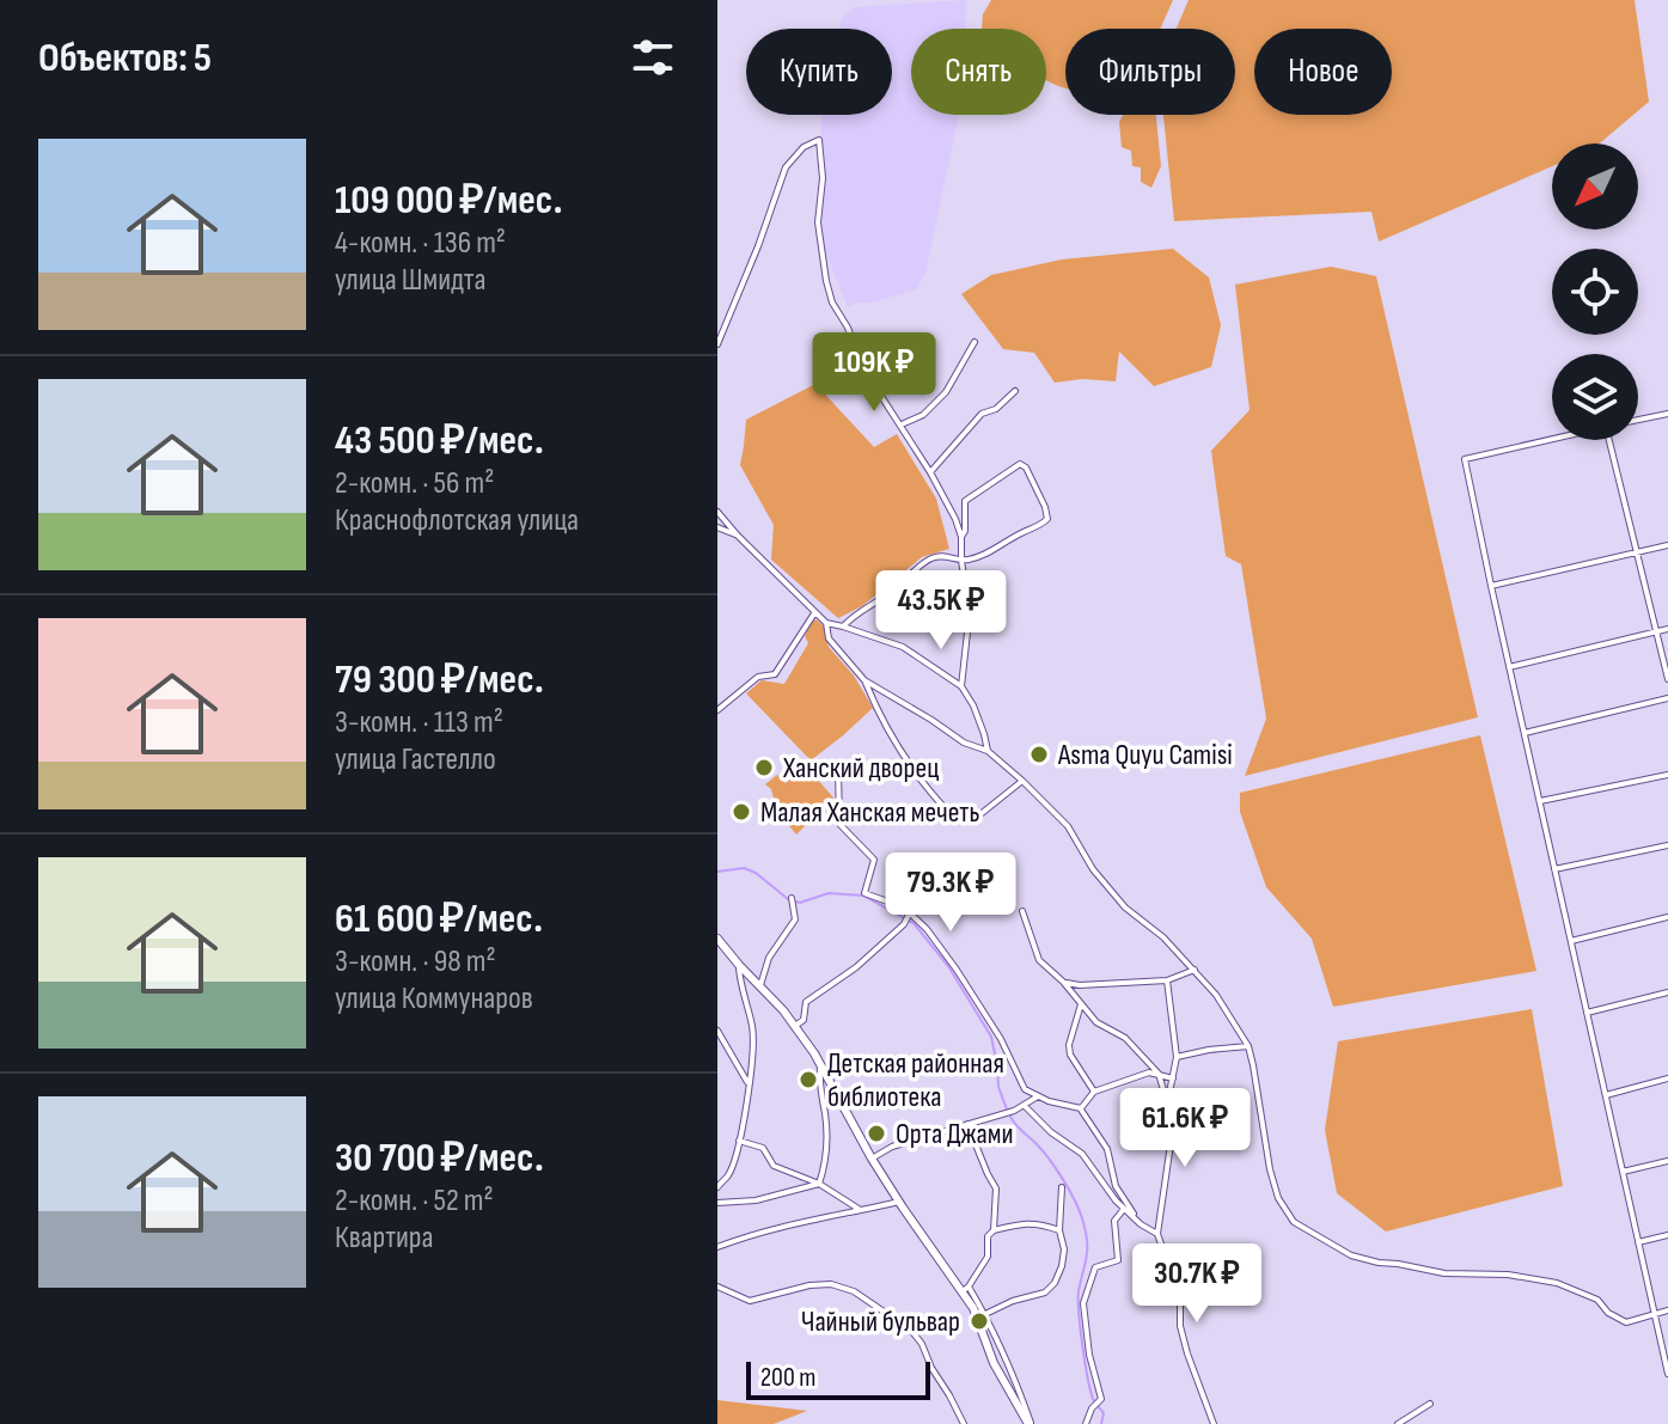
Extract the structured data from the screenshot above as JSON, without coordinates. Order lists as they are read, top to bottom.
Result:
{
  "places": [
    "Asma Quyu Camisi",
    "Ханский дворец",
    "Малая Ханская мечеть",
    "Детская районная библиотека",
    "Орта Джами",
    "Чайный бульвар"
  ],
  "scale_bar": "200 m",
  "north": "bottom left",
  "page": {
    "heading": "Объектов: 5",
    "chip": [
      "Купить",
      "Снять",
      "Фильтры",
      "Новое"
    ],
    "list": [
      {
        "name": "109 000 ₽/мес.",
        "note": "4-комн. · 136 m² · улица Шмидта"
      },
      {
        "name": "43 500 ₽/мес.",
        "note": "2-комн. · 56 m² · Краснофлотская улица"
      },
      {
        "name": "79 300 ₽/мес.",
        "note": "3-комн. · 113 m² · улица Гастелло"
      },
      {
        "name": "61 600 ₽/мес.",
        "note": "3-комн. · 98 m² · улица Коммунаров"
      },
      {
        "name": "30 700 ₽/мес.",
        "note": "2-комн. · 52 m² · Квартира"
      }
    ],
    "price": [
      "109K ₽",
      "43.5K ₽",
      "79.3K ₽",
      "61.6K ₽",
      "30.7K ₽"
    ],
    "scale": "200 m"
  }
}
